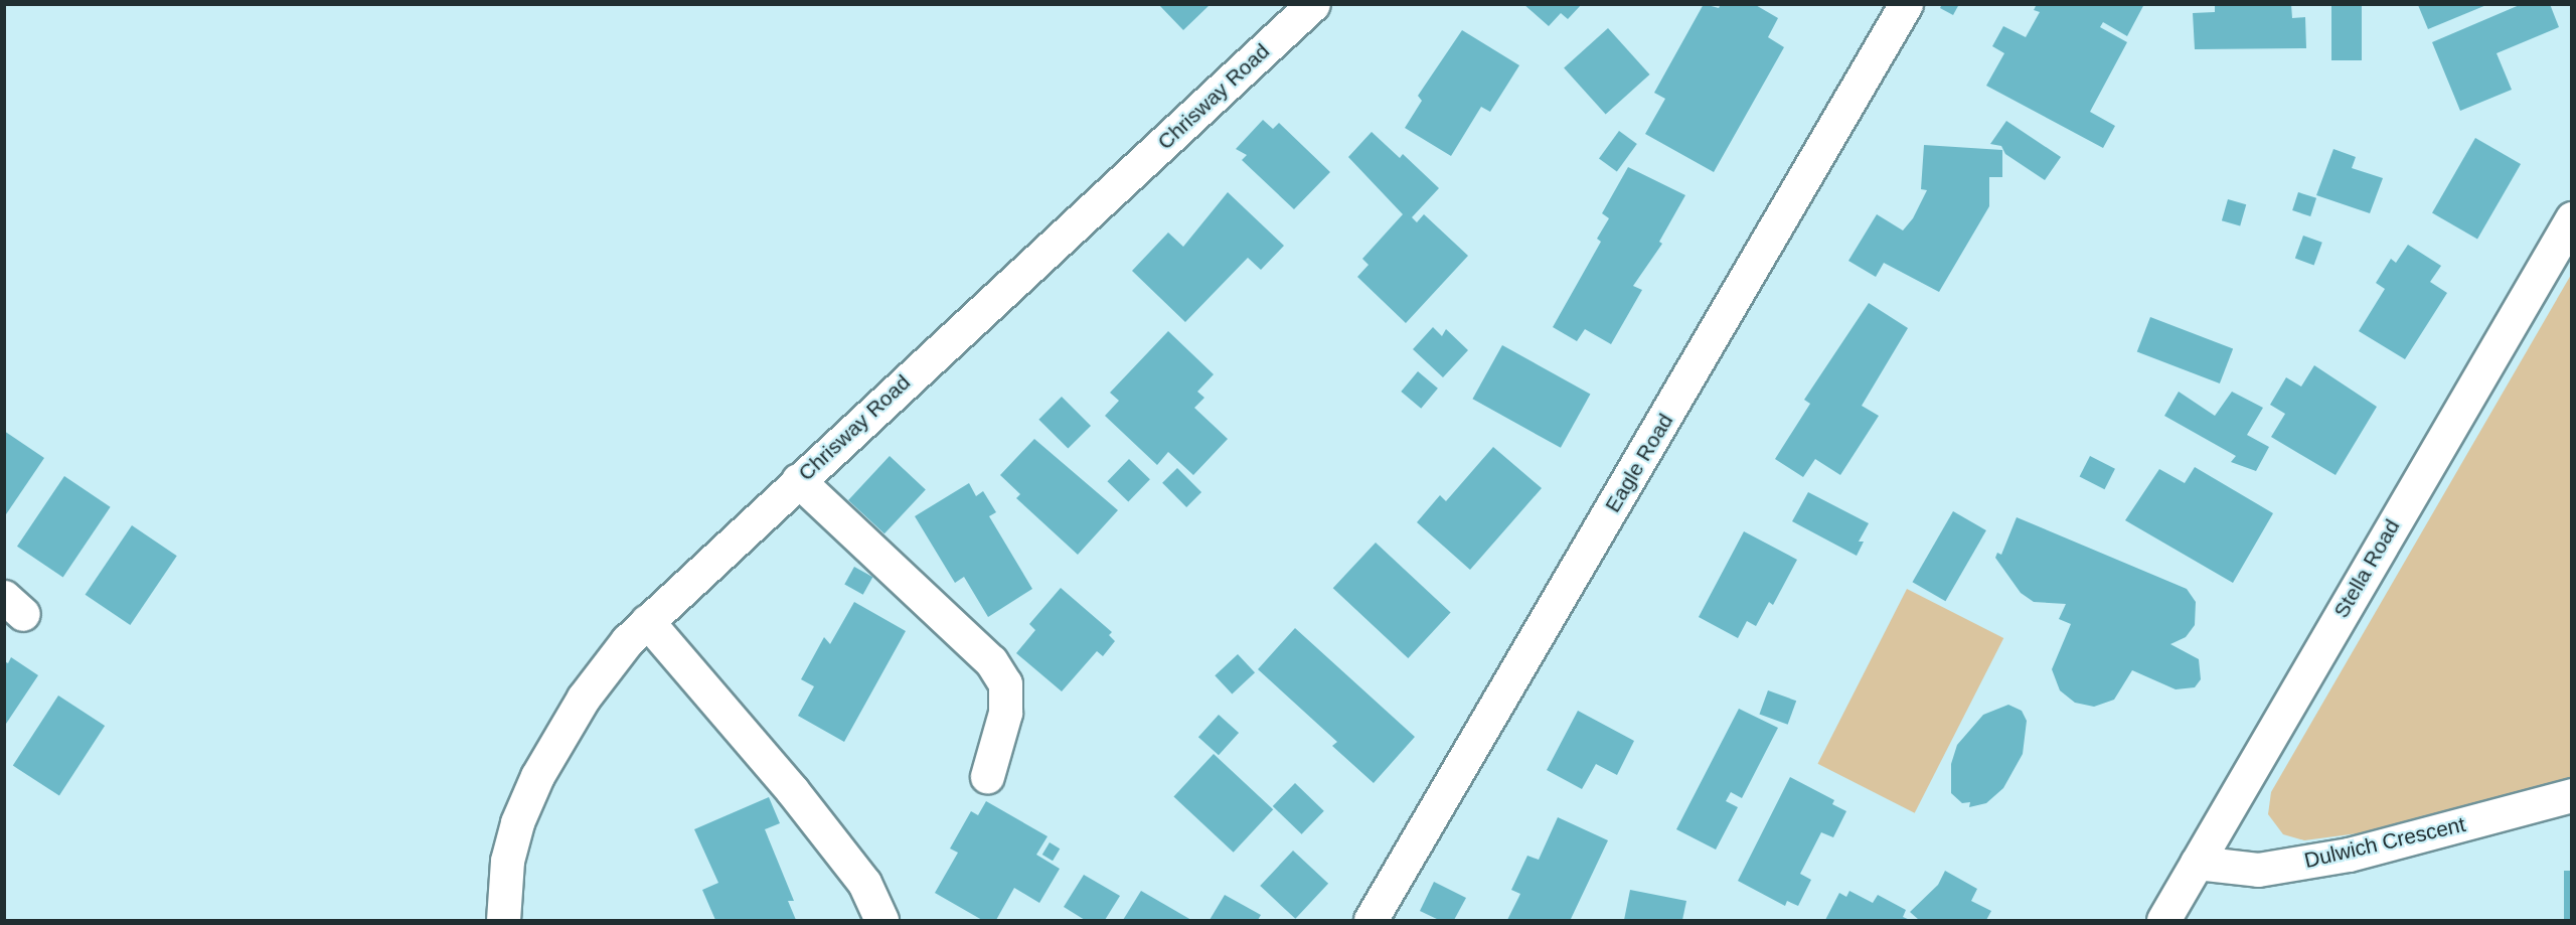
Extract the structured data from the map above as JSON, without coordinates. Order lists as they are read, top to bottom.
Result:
{
  "streets": {
    "street": [
      "Chrisway Road",
      "Eagle Road",
      "Stella Road",
      "Dulwich Crescent"
    ]
  },
  "crossings": [
    ["Stella Road", "Dulwich Crescent"]
  ]
}
